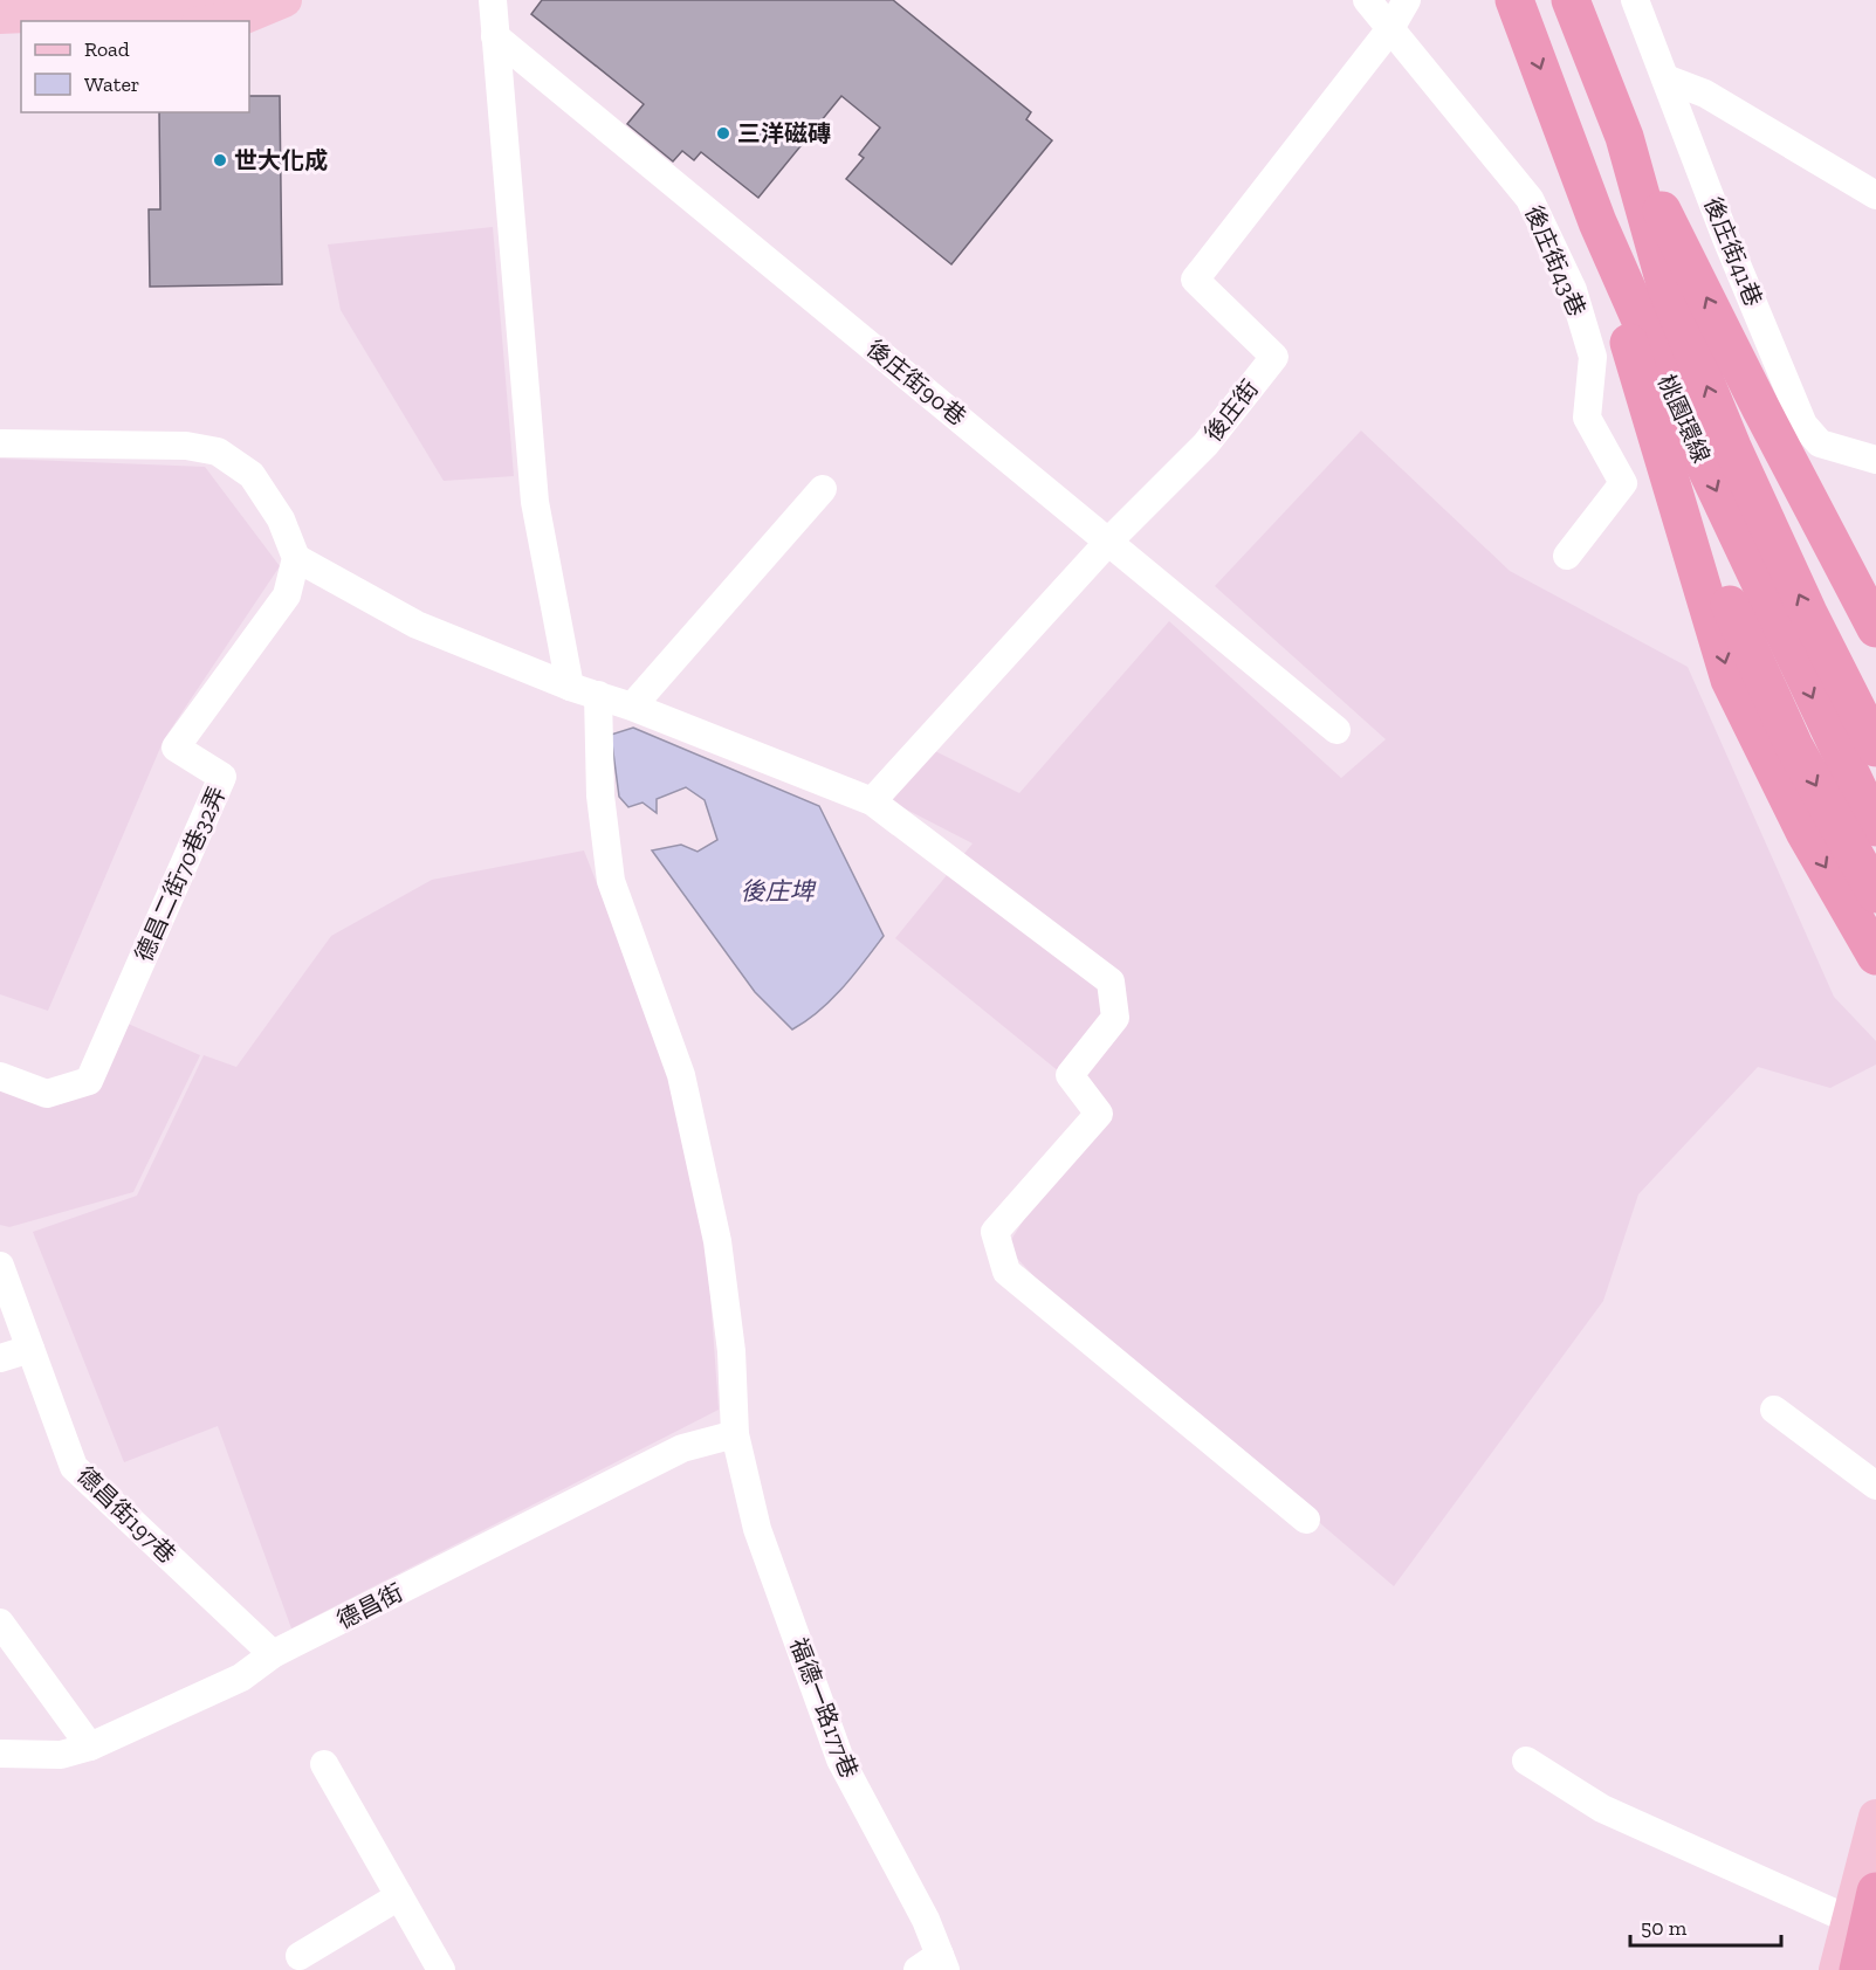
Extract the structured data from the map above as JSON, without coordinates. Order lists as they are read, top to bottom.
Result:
{
  "streets": {
    "highway": ["桃園環線"],
    "street": [
      "後庄街41巷",
      "後庄街43巷",
      "後庄街90巷",
      "後庄街",
      "德昌二街70巷32弄",
      "德昌街197巷",
      "德昌街",
      "福德一路177巷"
    ]
  },
  "crossings": [
    ["後庄街43巷", "後庄街"],
    ["後庄街90巷", "後庄街"],
    ["德昌街197巷", "德昌街"],
    ["德昌街", "福德一路177巷"]
  ],
  "water": ["後庄埤"],
  "places": ["三洋磁磚", "世大化成"],
  "legend": ["Road", "Water"],
  "scale_bar": "50 m"
}
